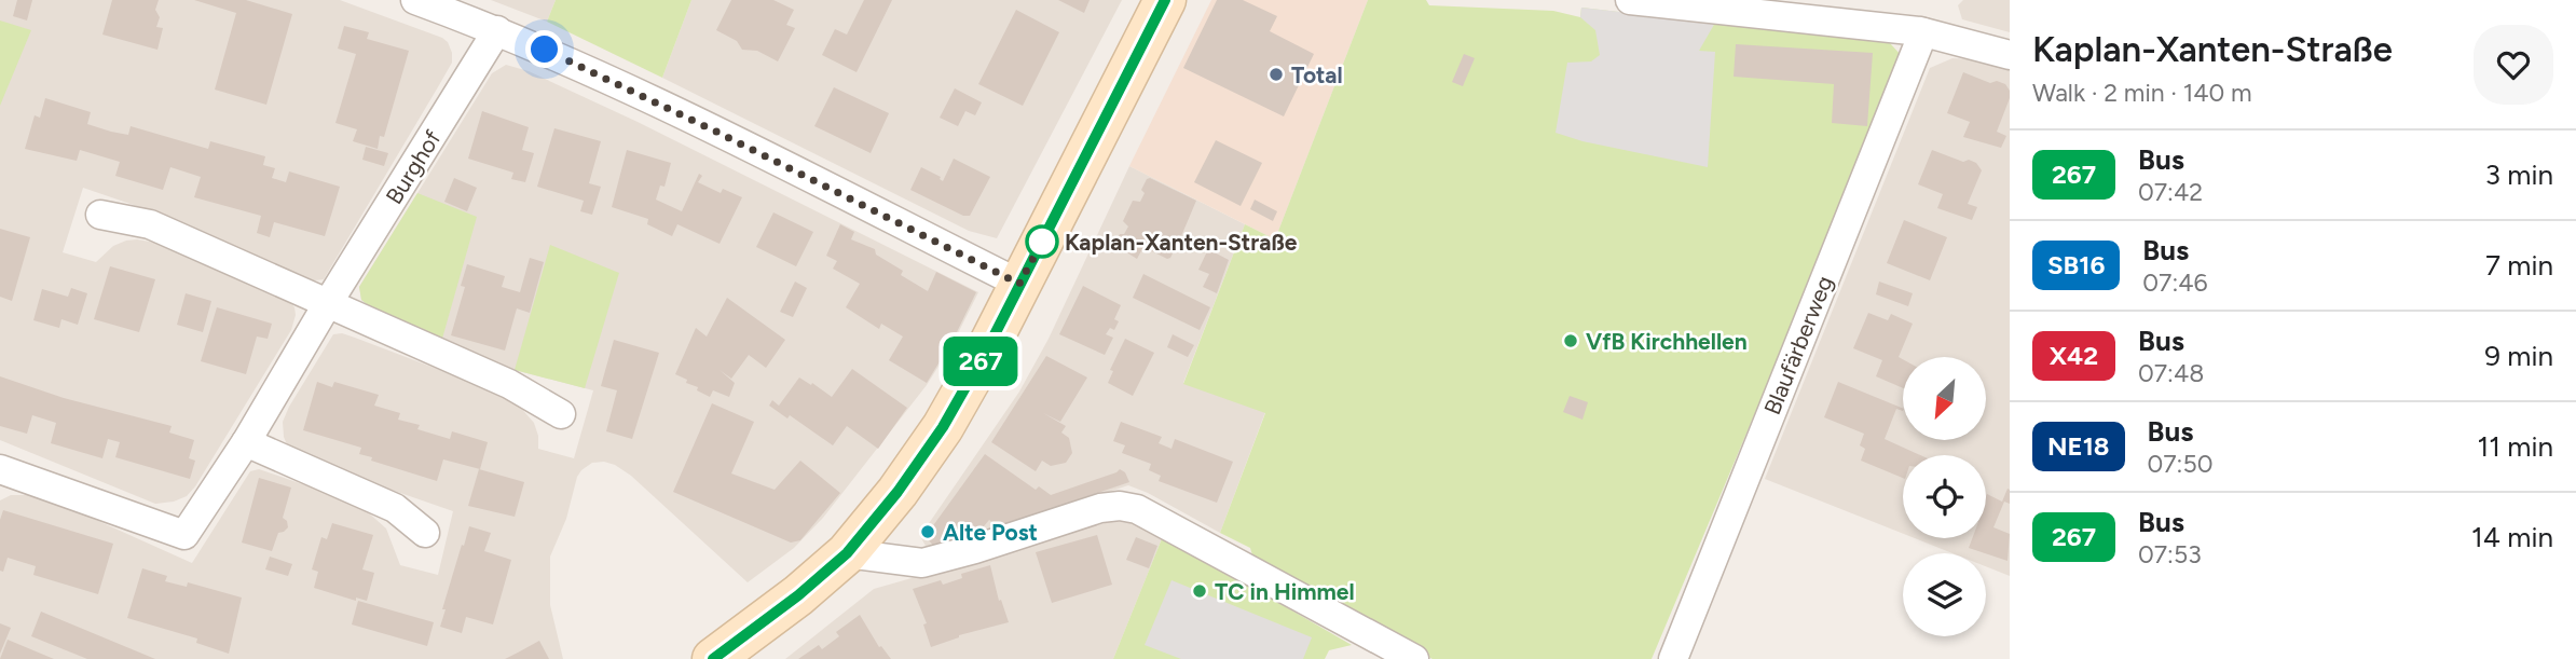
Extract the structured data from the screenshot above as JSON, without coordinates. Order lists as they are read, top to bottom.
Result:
{
  "streets": {
    "street": ["Burghof", "Blaufärberweg"]
  },
  "places": [
    "Total",
    "Kaplan-Xanten-Straße",
    "VfB Kirchhellen",
    "Alte Post",
    "TC in Himmel"
  ],
  "lines": ["bus line 267"],
  "north": "bottom left",
  "page": {
    "on_map": "267",
    "heading": ["Kaplan-Xanten-Straße", "Walk · 2 min · 140 m"],
    "list": [
      {
        "mark": "267",
        "name": "Bus",
        "note": "07:42",
        "value": "3 min"
      },
      {
        "mark": "SB16",
        "name": "Bus",
        "note": "07:46",
        "value": "7 min"
      },
      {
        "mark": "X42",
        "name": "Bus",
        "note": "07:48",
        "value": "9 min"
      },
      {
        "mark": "NE18",
        "name": "Bus",
        "note": "07:50",
        "value": "11 min"
      },
      {
        "mark": "267",
        "name": "Bus",
        "note": "07:53",
        "value": "14 min"
      }
    ]
  }
}
